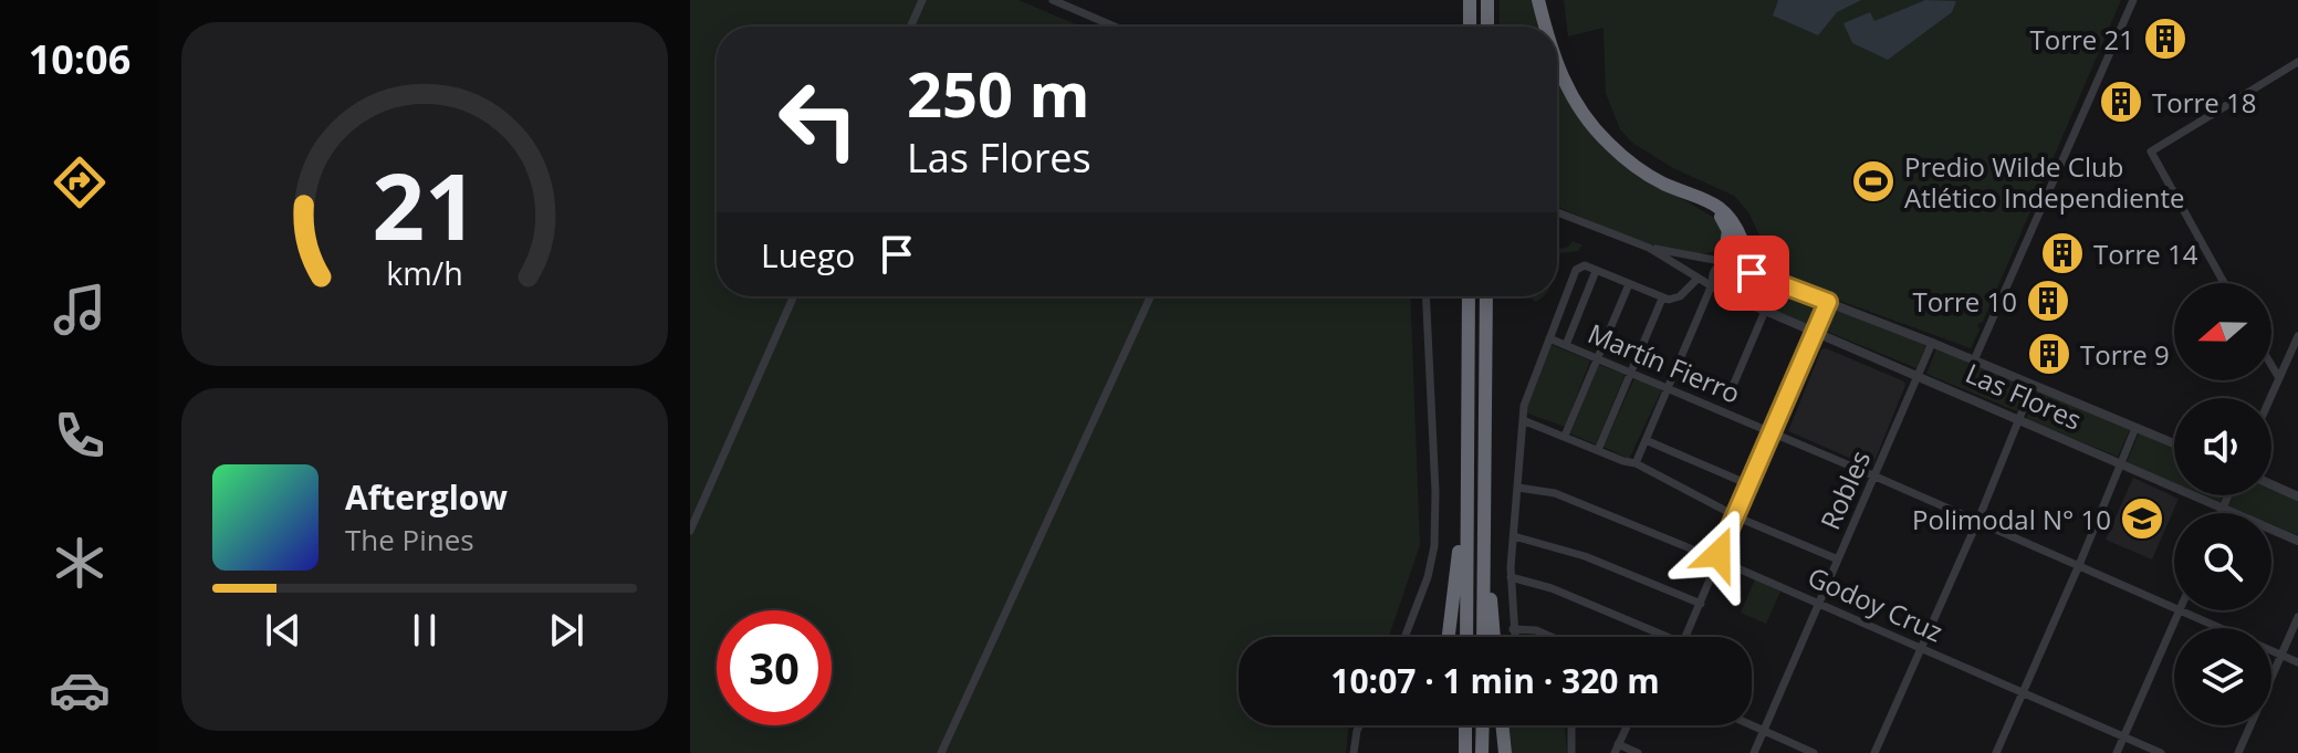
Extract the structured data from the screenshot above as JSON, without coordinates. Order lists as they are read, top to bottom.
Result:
{
  "streets": {
    "street": [
      "Martín Fierro",
      "Las Flores",
      "Robles",
      "Godoy Cruz"
    ]
  },
  "crossings": [
    ["Martín Fierro", "Robles"],
    ["Las Flores", "Robles"],
    ["Robles", "Godoy Cruz"]
  ],
  "places": {
    "building": [
      "Torre 21",
      "Torre 18",
      "Torre 14",
      "Torre 10",
      "Torre 9"
    ],
    "sports": ["Predio Wilde Club Atlético Independiente"],
    "school or university": ["Polimodal N° 10"]
  },
  "north": "left",
  "page": {
    "tabs": "10:06",
    "turn": ["250 m", "Las Flores"],
    "then": "Luego",
    "song": ["Afterglow", "The Pines"],
    "limit": "30",
    "trip": "10:07 · 1 min · 320 m",
    "gauge": ["21", "km/h"]
  }
}
